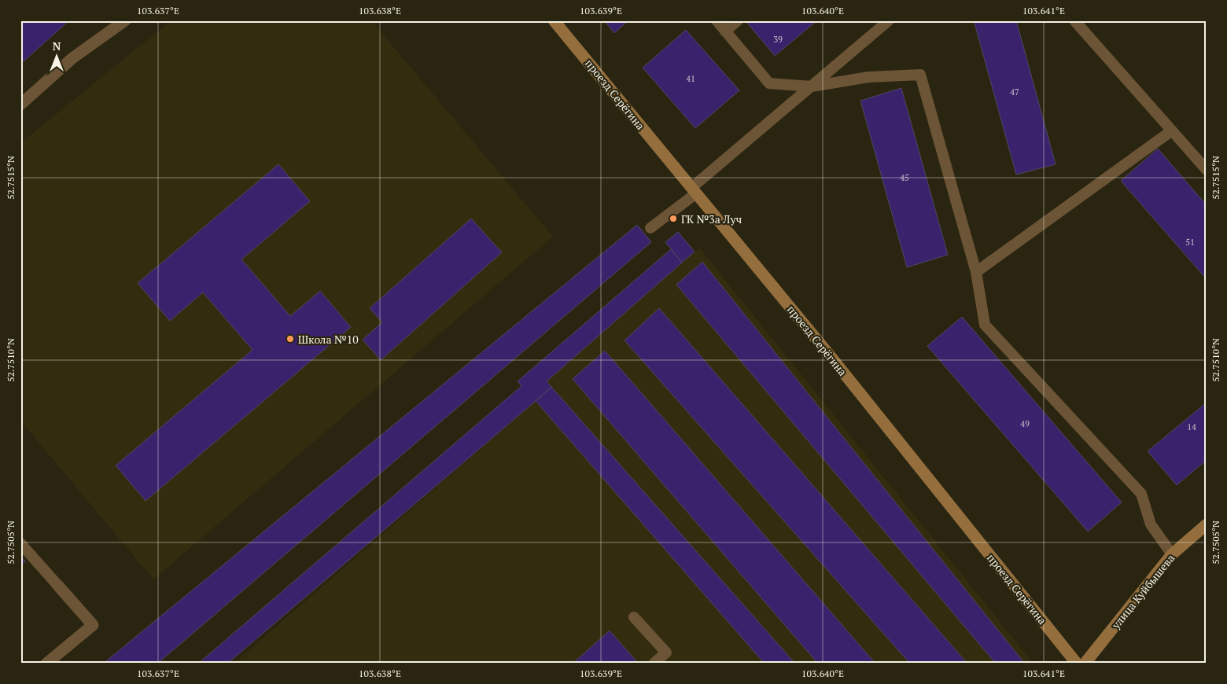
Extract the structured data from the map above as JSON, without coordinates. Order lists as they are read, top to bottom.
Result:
{
  "streets": {
    "street": ["проезд Серёгина", "улица Куйбышева"]
  },
  "places": ["ГК №3а Луч", "Школа №10"],
  "house_numbers": [
    "39",
    "41",
    "47",
    "45",
    "51",
    "49",
    "14"
  ],
  "north": "top",
  "coordinates": [
    "103.637°E",
    "103.638°E",
    "103.639°E",
    "103.640°E",
    "103.641°E",
    "52.7515°N",
    "52.7510°N",
    "52.7505°N"
  ]
}
